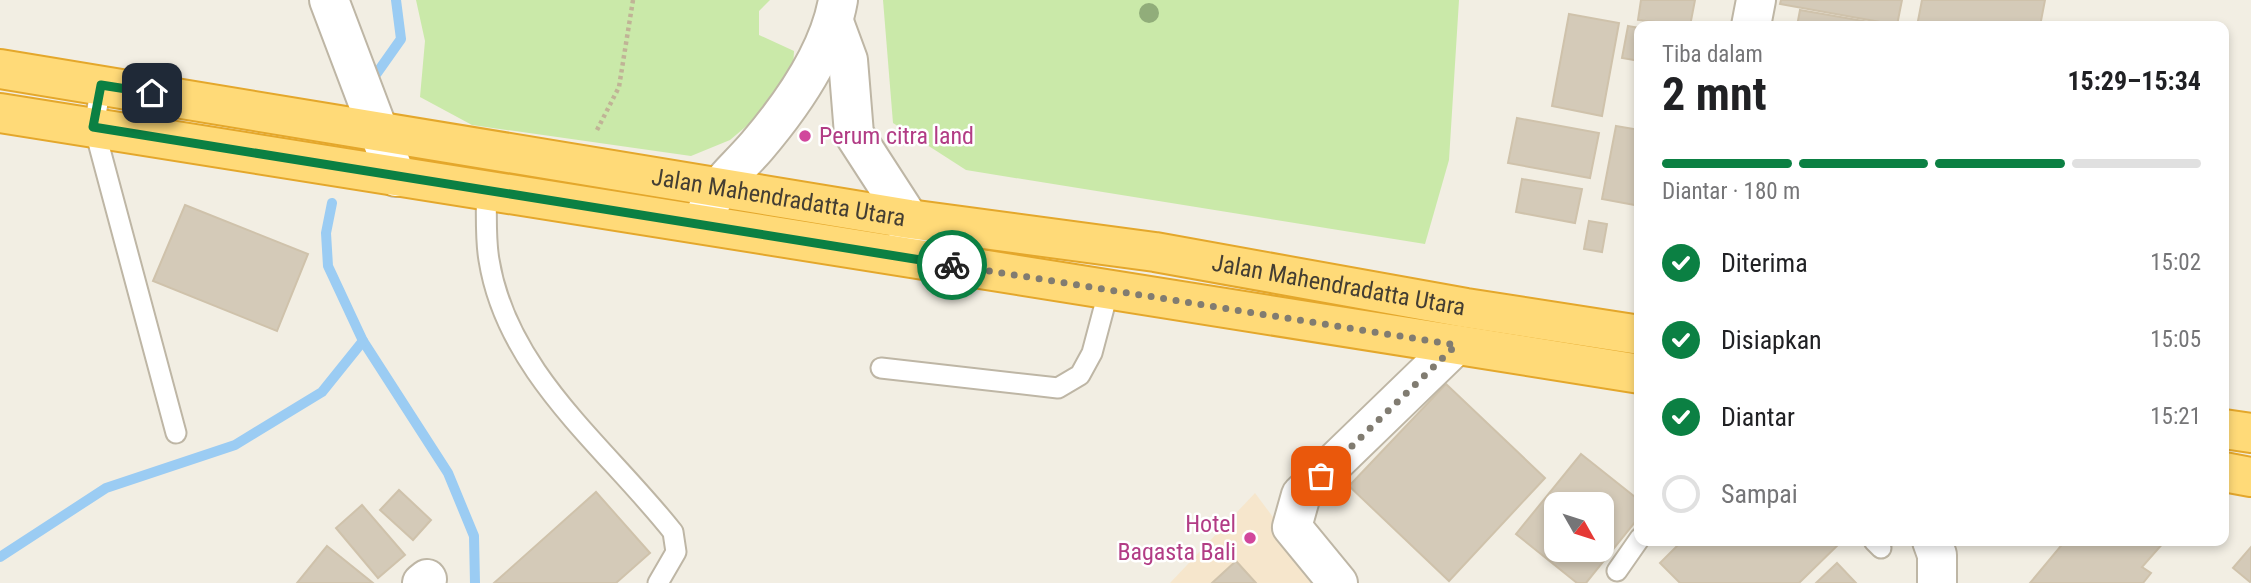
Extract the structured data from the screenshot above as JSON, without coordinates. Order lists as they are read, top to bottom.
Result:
{
  "streets": {
    "highway": ["Jalan Mahendradatta Utara"]
  },
  "places": ["Perum citra land", "Hotel Bagasta Bali"],
  "north": "bottom right",
  "page": {
    "heading": ["2 mnt", "Tiba dalam", "15:29–15:34"],
    "bar": "Diantar · 180 m",
    "list": [
      ["Diterima", "15:02"],
      ["Disiapkan", "15:05"],
      ["Diantar", "15:21"],
      "Sampai"
    ]
  }
}
